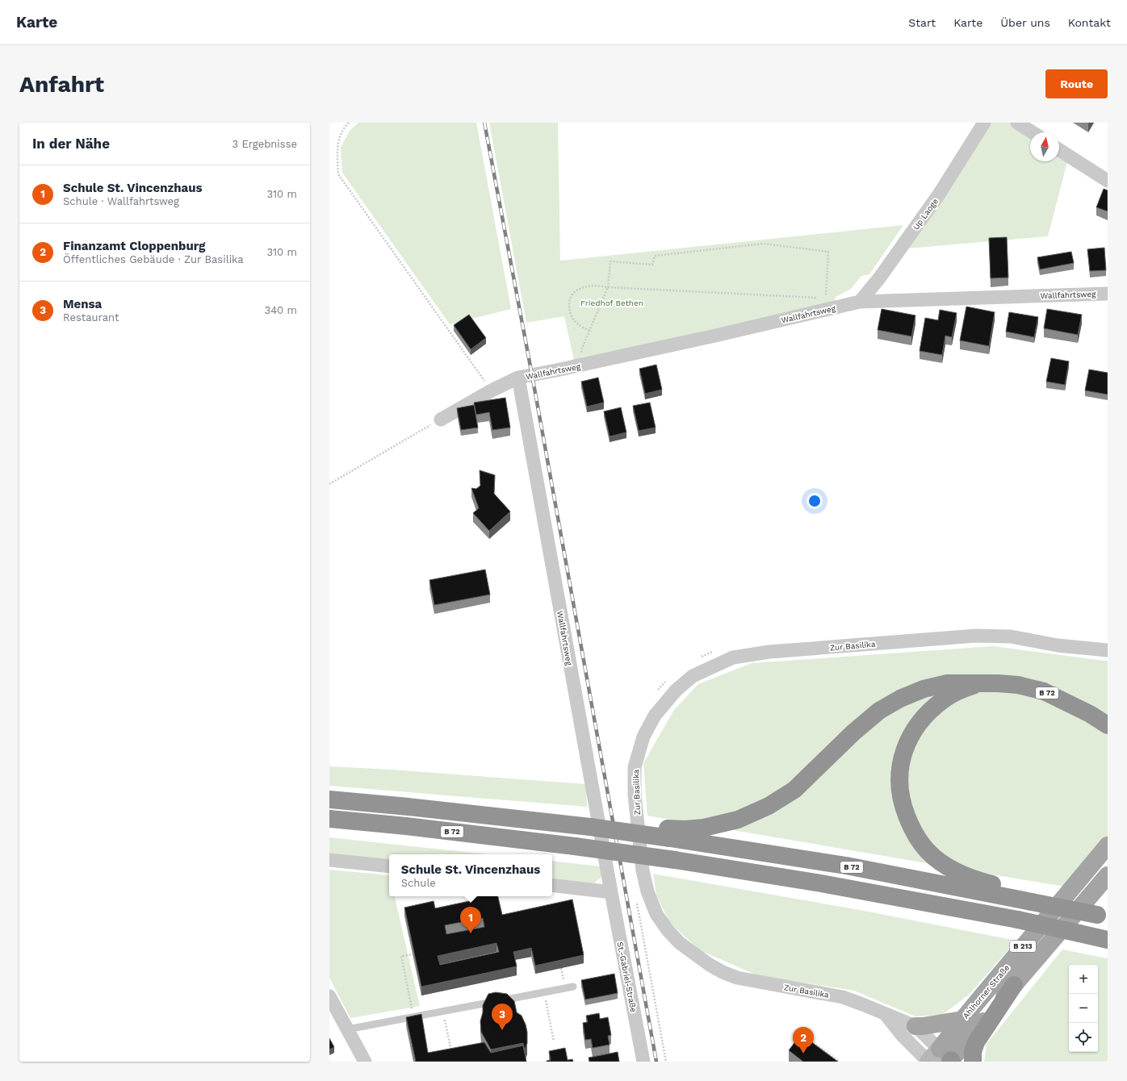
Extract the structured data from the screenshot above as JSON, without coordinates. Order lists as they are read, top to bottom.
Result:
{
  "streets": {
    "highway": ["B 72", "B 213"],
    "main road": ["Ahlhorner Straße"],
    "street": [
      "Up Laoge",
      "Wallfahrtsweg",
      "Zur Basilika",
      "St.-Gabriel-Straße"
    ]
  },
  "crossings": [
    ["Up Laoge", "Wallfahrtsweg"],
    ["Wallfahrtsweg", "St.-Gabriel-Straße"],
    ["Zur Basilika", "B 213"],
    ["Zur Basilika", "Ahlhorner Straße"],
    ["B 213", "Ahlhorner Straße"]
  ],
  "parks": ["Friedhof Bethen"],
  "north": "top",
  "page": {
    "header": "Karte",
    "nav": [
      "Start",
      "Karte",
      "Über uns",
      "Kontakt"
    ],
    "buttons": "Route",
    "title": "Anfahrt",
    "heading": ["In der Nähe", "3 Ergebnisse"],
    "list": [
      {
        "mark": "1",
        "name": "Schule St. Vincenzhaus",
        "note": "Schule · Wallfahrtsweg",
        "value": "310 m"
      },
      {
        "mark": "2",
        "name": "Finanzamt Cloppenburg",
        "note": "Öffentliches Gebäude · Zur Basilika",
        "value": "310 m"
      },
      {
        "mark": "3",
        "name": "Mensa",
        "note": "Restaurant",
        "value": "340 m"
      }
    ],
    "popup": ["Schule St. Vincenzhaus", "Schule"],
    "pins": ["1", "3", "2"],
    "map_buttons": ["+", "−"]
  }
}
